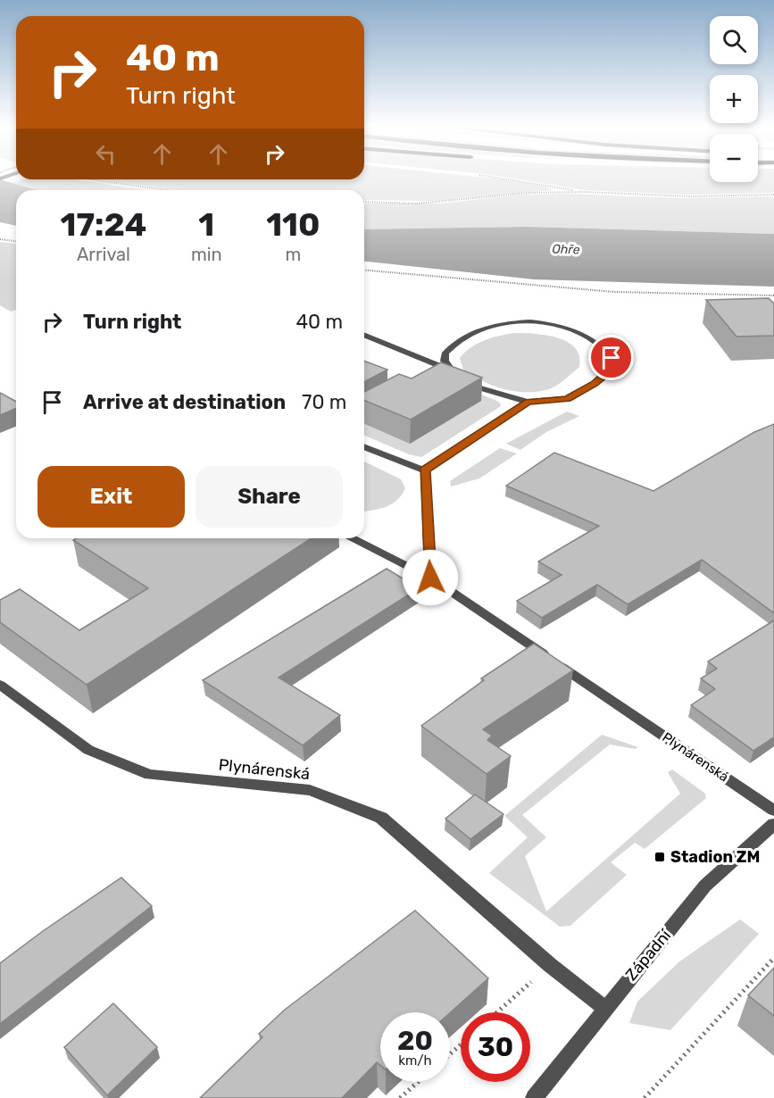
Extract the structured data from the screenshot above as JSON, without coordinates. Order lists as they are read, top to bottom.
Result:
{
  "streets": {
    "street": ["Plynárenská", "Západní"]
  },
  "crossings": [
    ["Plynárenská", "Západní"]
  ],
  "water": ["Ohře"],
  "places": {
    "transit": ["Stadion ZM"]
  },
  "page": {
    "map_buttons": ["+", "−"],
    "turn": ["40 m", "Turn right"],
    "eta": [
      "17:24",
      "Arrival",
      "1",
      "min",
      "110",
      "m"
    ],
    "list": [
      {
        "name": "Turn right",
        "value": "40 m"
      },
      {
        "name": "Arrive at destination",
        "value": "70 m"
      }
    ],
    "buttons": ["Exit", "Share"],
    "speed": "20 km/h",
    "limit": "30"
  }
}
